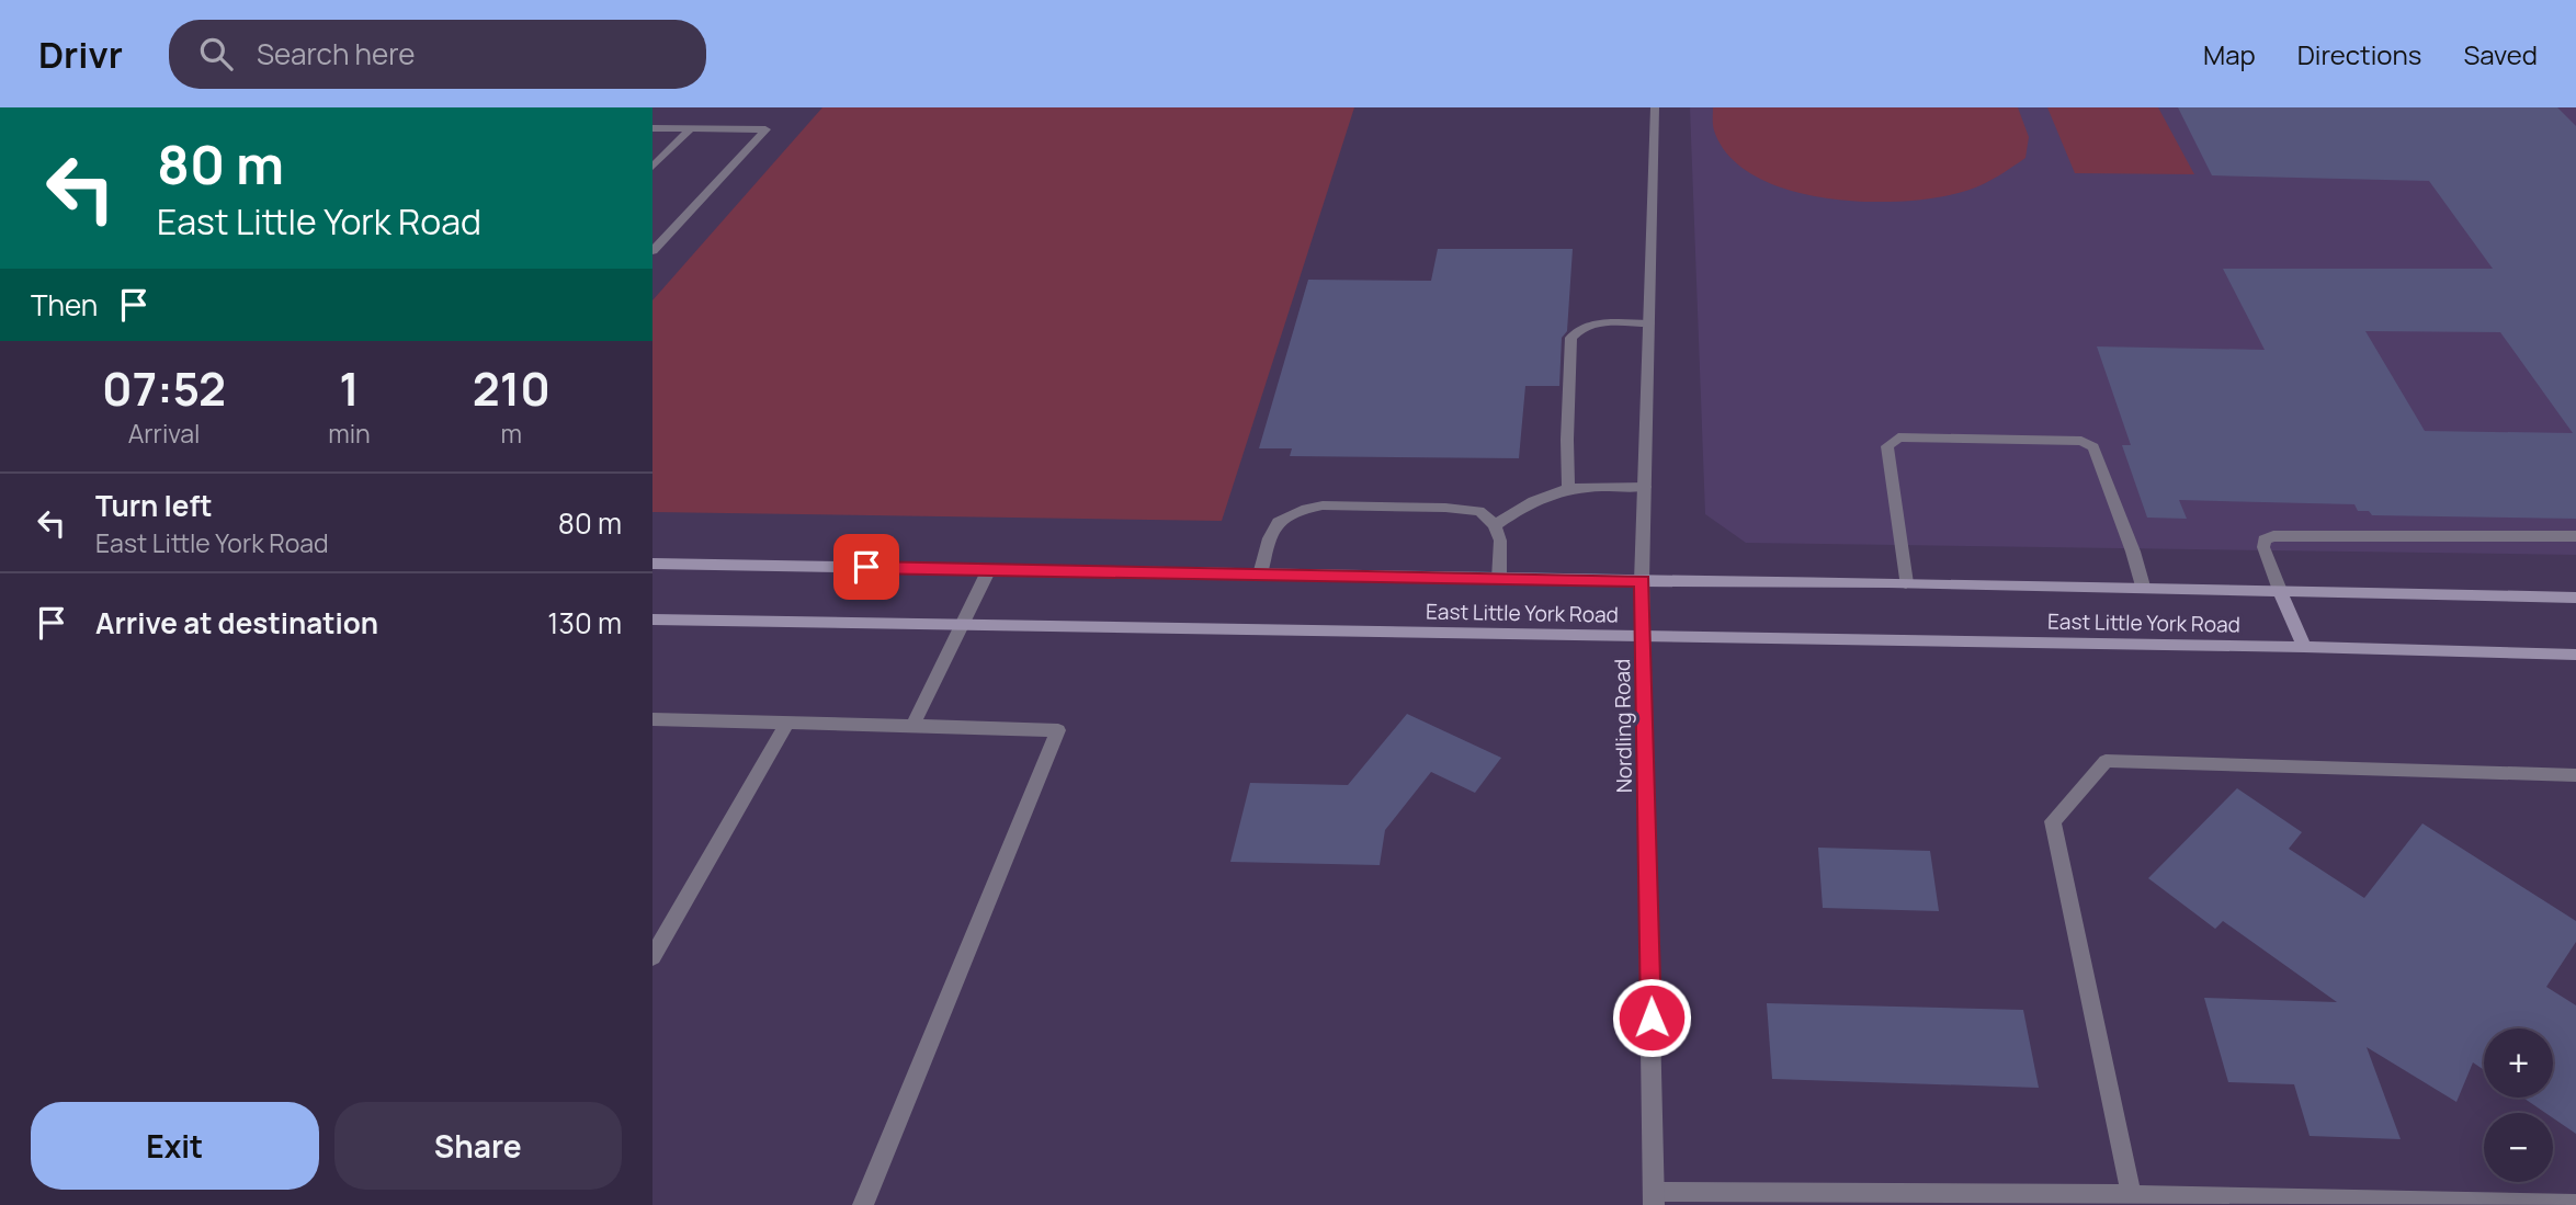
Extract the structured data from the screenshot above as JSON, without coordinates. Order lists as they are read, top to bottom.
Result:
{
  "streets": {
    "main road": ["East Little York Road"],
    "street": ["Nordling Road"]
  },
  "crossings": [
    ["East Little York Road", "Nordling Road"]
  ],
  "page": {
    "header": "Drivr",
    "search": "Search here",
    "nav": ["Map", "Directions", "Saved"],
    "turn": ["80 m", "East Little York Road"],
    "then": "Then",
    "eta": [
      "07:52",
      "Arrival",
      "1",
      "min",
      "210",
      "m"
    ],
    "list": [
      {
        "name": "Turn left",
        "note": "East Little York Road",
        "value": "80 m"
      },
      {
        "name": "Arrive at destination",
        "value": "130 m"
      }
    ],
    "map_buttons": ["+", "−"],
    "buttons": ["Exit", "Share"]
  }
}
